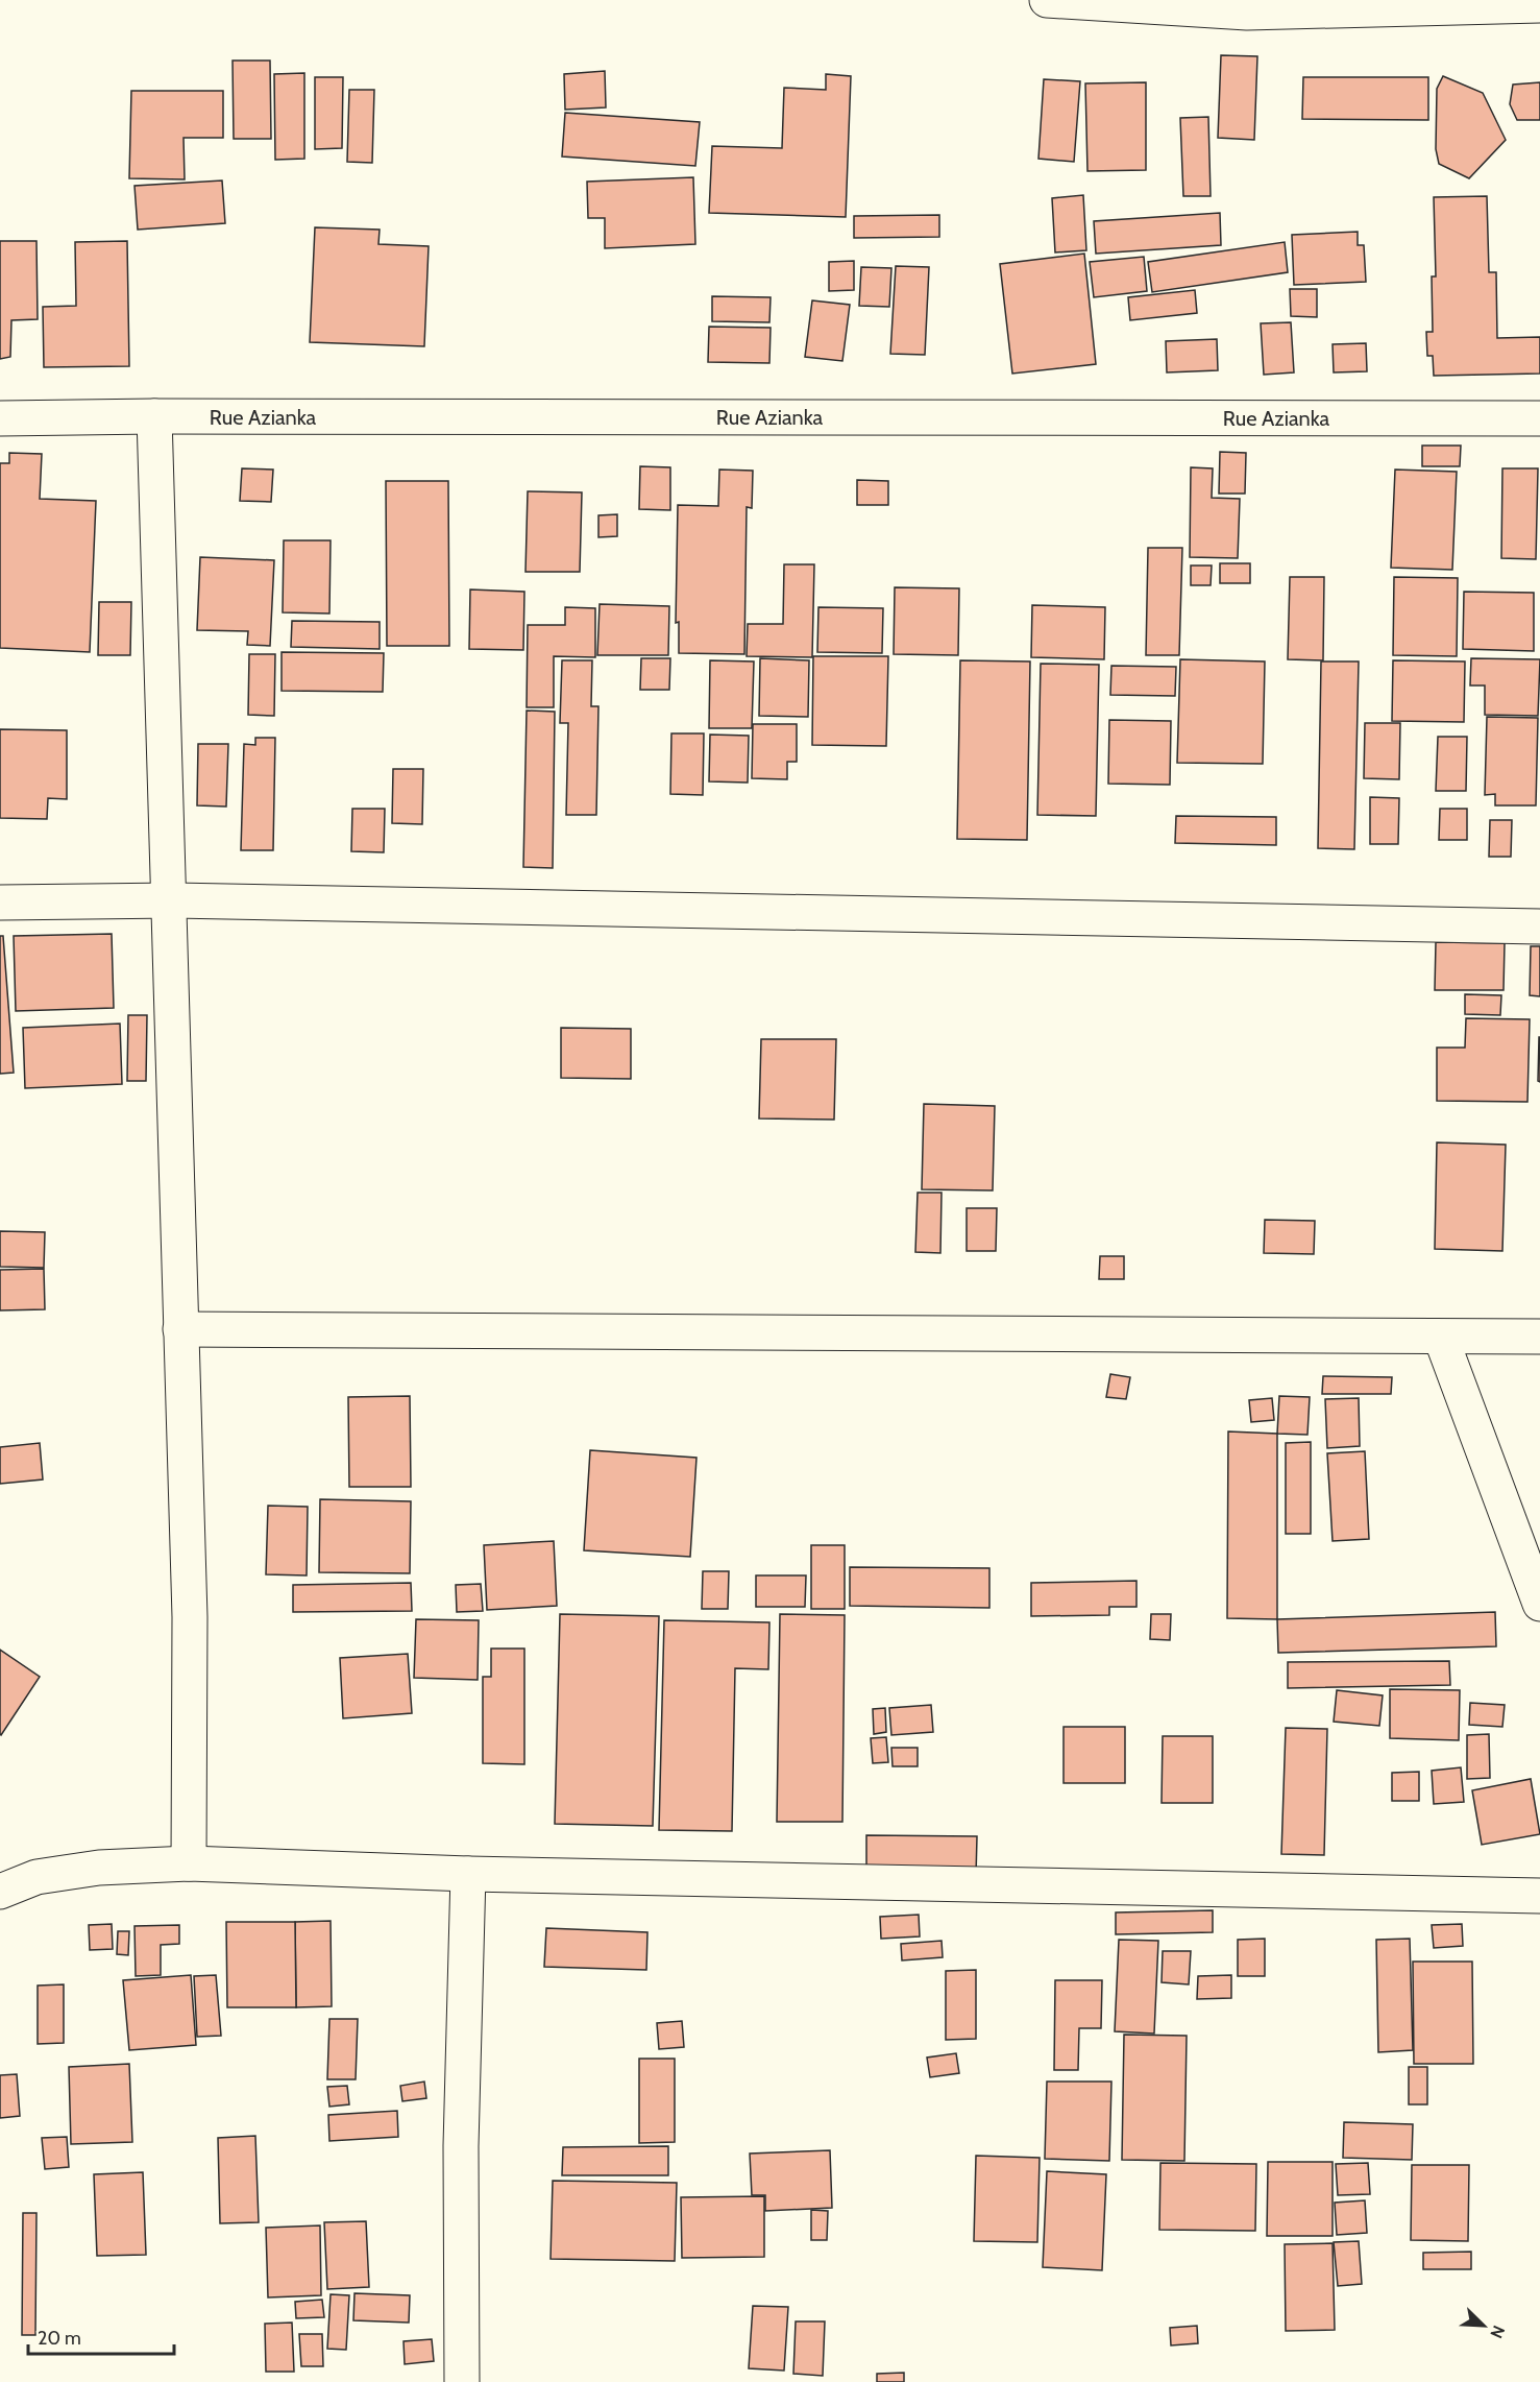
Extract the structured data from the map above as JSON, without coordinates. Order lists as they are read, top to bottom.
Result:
{
  "streets": {
    "street": ["Rue Azianka"]
  },
  "scale_bar": "20 m",
  "north": "bottom right"
}
